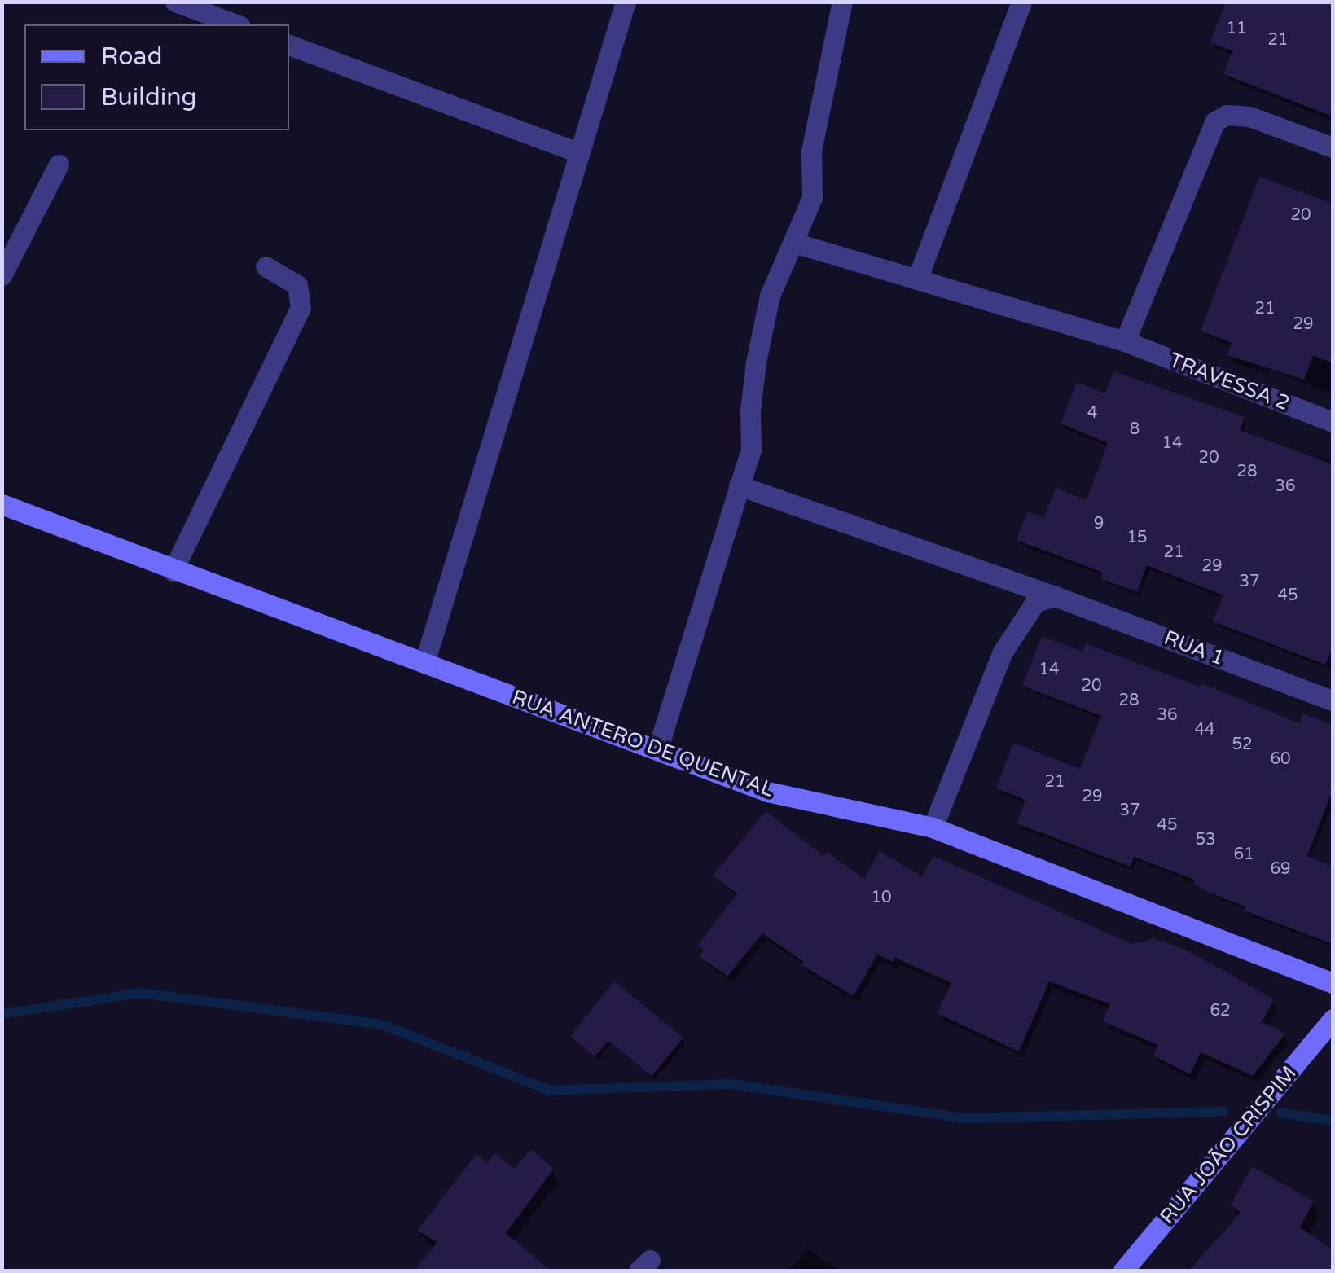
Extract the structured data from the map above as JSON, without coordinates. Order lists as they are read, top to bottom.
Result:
{
  "streets": {
    "street": [
      "TRAVESSA 2",
      "RUA 1",
      "RUA ANTERO DE QUENTAL",
      "RUA JOÃO CRISPIM"
    ]
  },
  "house_numbers": [
    "11",
    "21",
    "20",
    "21",
    "29",
    "4",
    "8",
    "14",
    "20",
    "28",
    "36",
    "9",
    "15",
    "21",
    "29",
    "37",
    "45",
    "14",
    "20",
    "28",
    "36",
    "44",
    "52",
    "60",
    "21",
    "29",
    "37",
    "45",
    "53",
    "61",
    "69",
    "10",
    "62"
  ],
  "legend": ["Road", "Building"]
}
